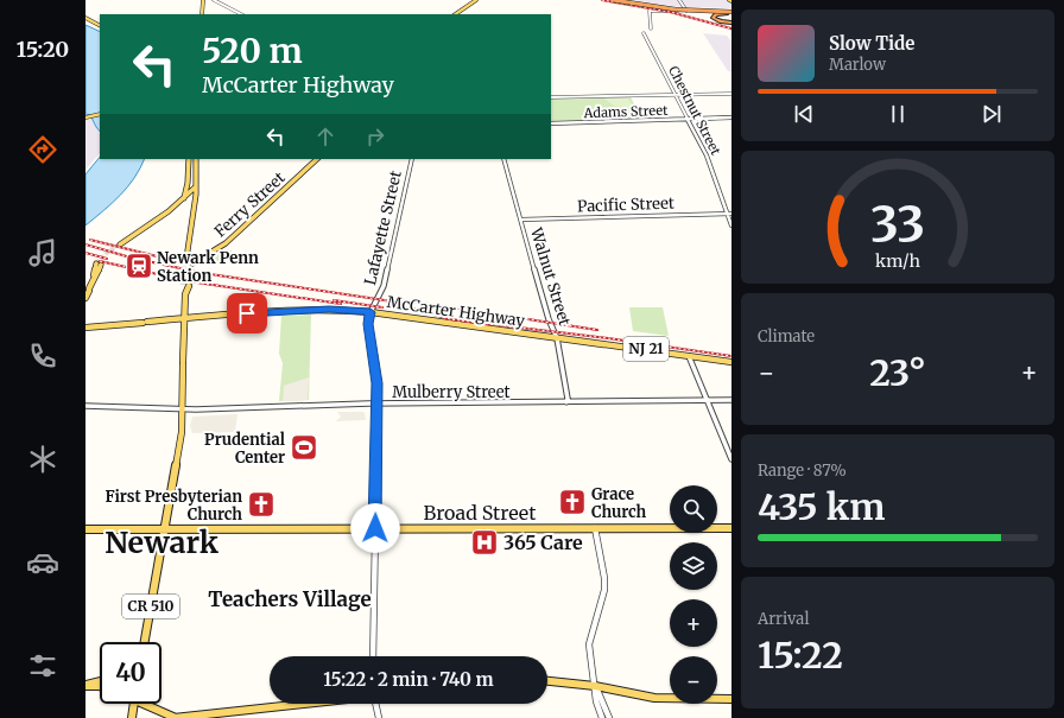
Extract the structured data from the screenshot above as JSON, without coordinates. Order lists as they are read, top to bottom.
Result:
{
  "streets": {
    "main road": [
      "Ferry Street",
      "McCarter Highway",
      "NJ 21",
      "Broad Street",
      "CR 510"
    ],
    "street": [
      "Chestnut Street",
      "Adams Street",
      "Pacific Street",
      "Lafayette Street",
      "Walnut Street",
      "Mulberry Street"
    ]
  },
  "crossings": [
    ["Chestnut Street", "Adams Street"],
    ["Chestnut Street", "Pacific Street"],
    ["Pacific Street", "Walnut Street"],
    ["Lafayette Street", "McCarter Highway"],
    ["Lafayette Street", "Mulberry Street"],
    ["Lafayette Street", "Broad Street"],
    ["Walnut Street", "McCarter Highway"],
    ["Walnut Street", "Mulberry Street"],
    ["McCarter Highway", "CR 510"],
    ["Mulberry Street", "CR 510"],
    ["Broad Street", "CR 510"]
  ],
  "districts": ["Newark", "Teachers Village"],
  "places": {
    "station": ["Newark Penn Station"],
    "sports": ["Prudential Center"],
    "church": ["Grace Church", "First Presbyterian Church"],
    "hospital": ["365 Care"]
  },
  "page": {
    "tabs": "15:20",
    "turn": ["520 m", "McCarter Highway"],
    "song": ["Slow Tide", "Marlow"],
    "tile": [
      "Climate",
      ["Range · 87%", "435 km"],
      ["Arrival", "15:22"]
    ],
    "heat": ["−", "23°", "+"],
    "map_buttons": ["+", "−"],
    "limit": "40",
    "trip": "15:22 · 2 min · 740 m",
    "gauge": ["33", "km/h"]
  }
}
